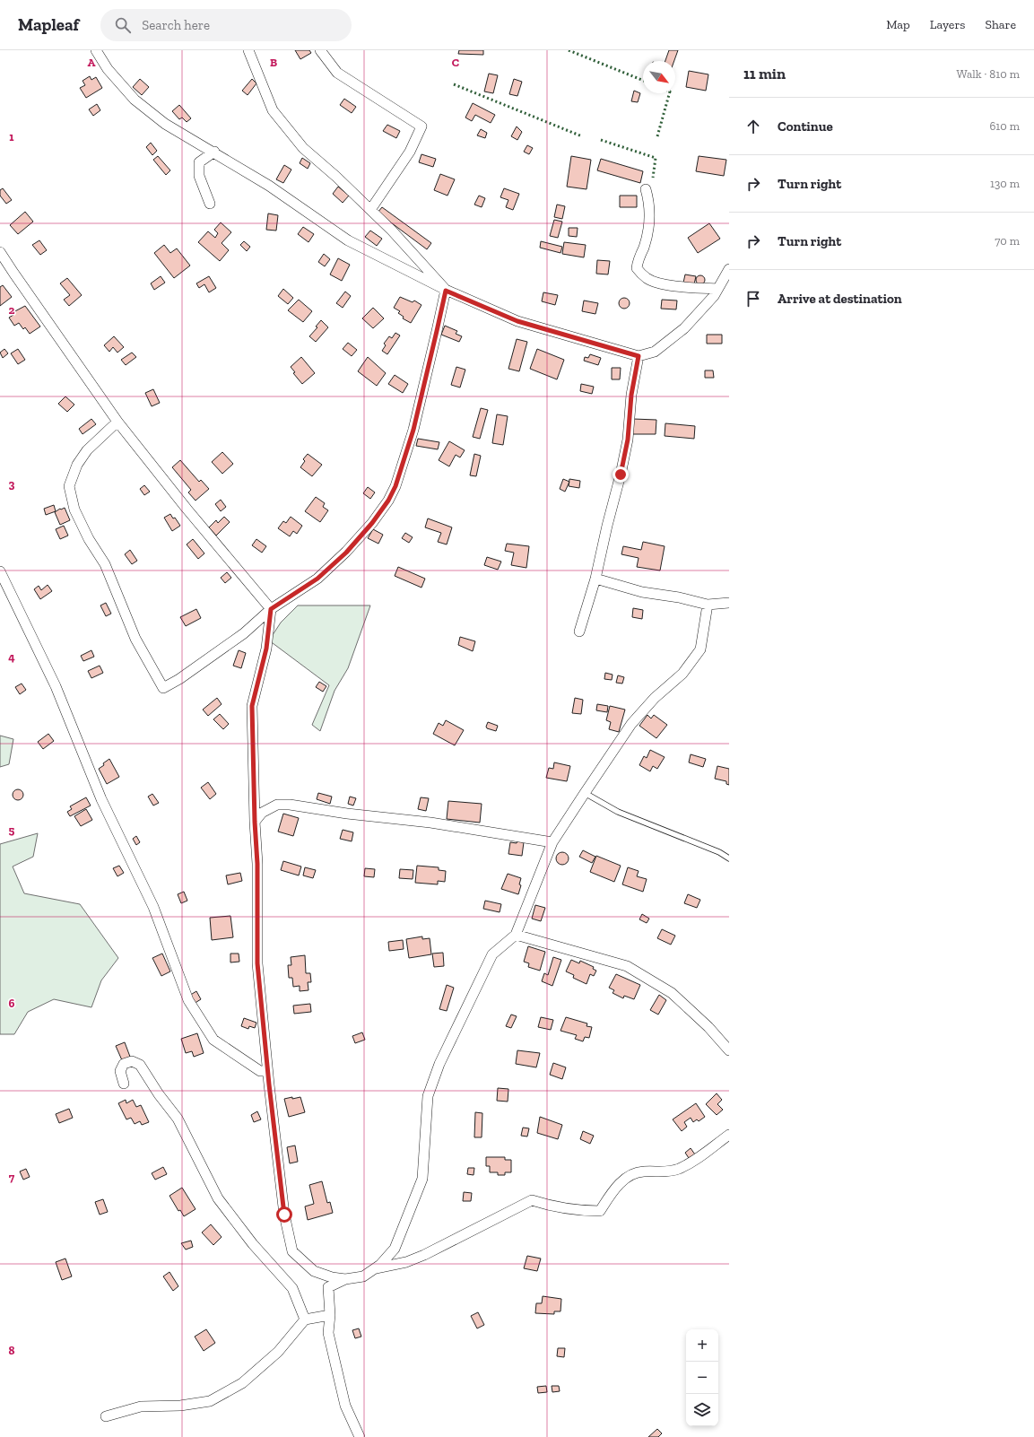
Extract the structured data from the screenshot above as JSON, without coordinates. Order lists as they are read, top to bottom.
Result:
{
  "north": "bottom right",
  "page": {
    "header": "Mapleaf",
    "search": "Search here",
    "nav": ["Map", "Layers", "Share"],
    "heading": ["11 min", "Walk · 810 m"],
    "list": [
      ["Continue", "610 m"],
      ["Turn right", "130 m"],
      ["Turn right", "70 m"],
      "Arrive at destination"
    ],
    "map_buttons": ["+", "−"]
  },
  "grid": {
    "columns": ["A", "B", "C"],
    "rows": [
      "1",
      "2",
      "3",
      "4",
      "5",
      "6",
      "7",
      "8"
    ]
  }
}
